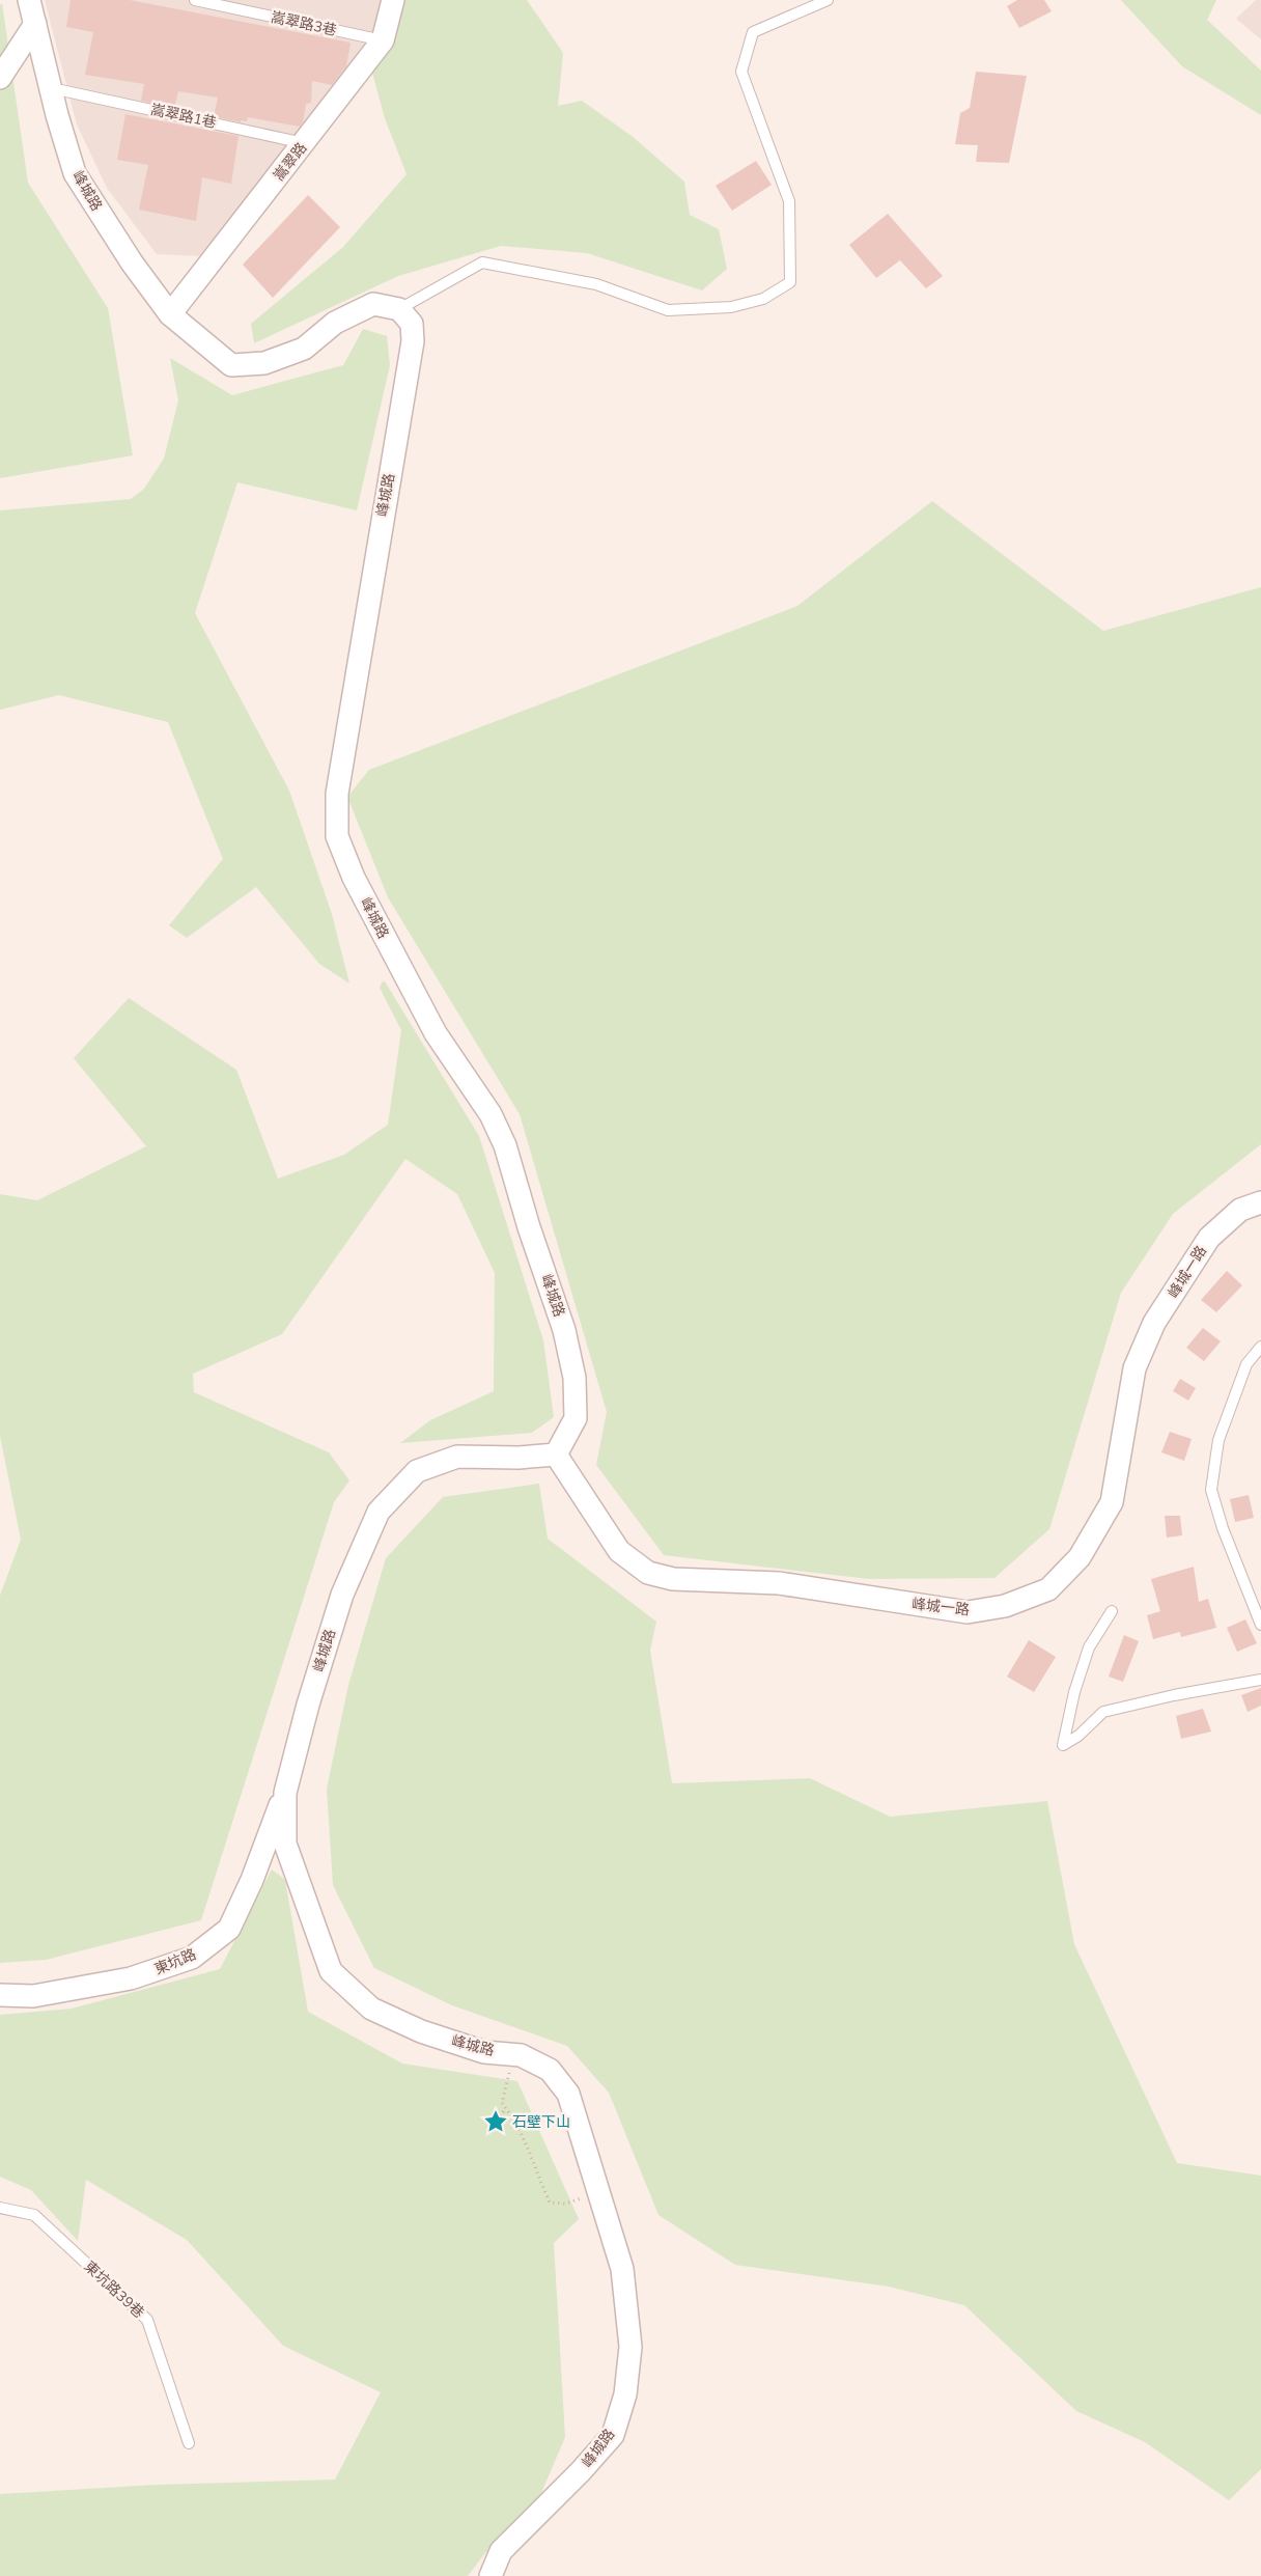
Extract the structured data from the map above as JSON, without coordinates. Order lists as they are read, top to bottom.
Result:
{
  "streets": {
    "street": [
      "嵩翠路",
      "峰城路",
      "峰城一路",
      "東坑路"
    ],
    "lane": ["嵩翠路3巷", "嵩翠路1巷", "東坑路39巷"]
  },
  "crossings": [
    ["嵩翠路3巷", "嵩翠路"],
    ["嵩翠路1巷", "嵩翠路"],
    ["嵩翠路", "峰城路"],
    ["峰城路", "峰城一路"],
    ["峰城路", "東坑路"]
  ],
  "places": {
    "place": ["石壁下山"]
  }
}
